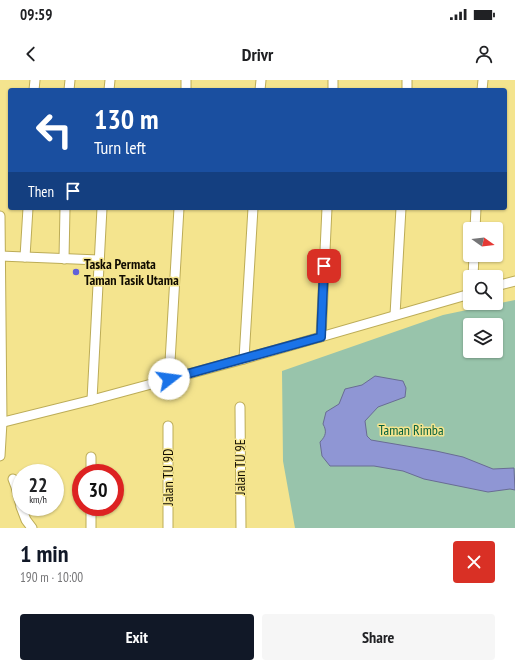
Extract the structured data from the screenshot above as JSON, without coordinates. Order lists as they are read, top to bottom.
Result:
{
  "streets": {
    "street": ["Jalan TU 9E", "Jalan TU 9D"]
  },
  "parks": ["Taman Rimba"],
  "places": ["Taska Permata Taman Tasik Utama"],
  "north": "right",
  "page": {
    "status": "09:59",
    "header": "Drivr",
    "turn": ["130 m", "Turn left"],
    "then": "Then",
    "speed": "22 km/h",
    "limit": "30",
    "heading": ["1 min", "190 m · 10:00"],
    "buttons": ["Exit", "Share"]
  }
}
